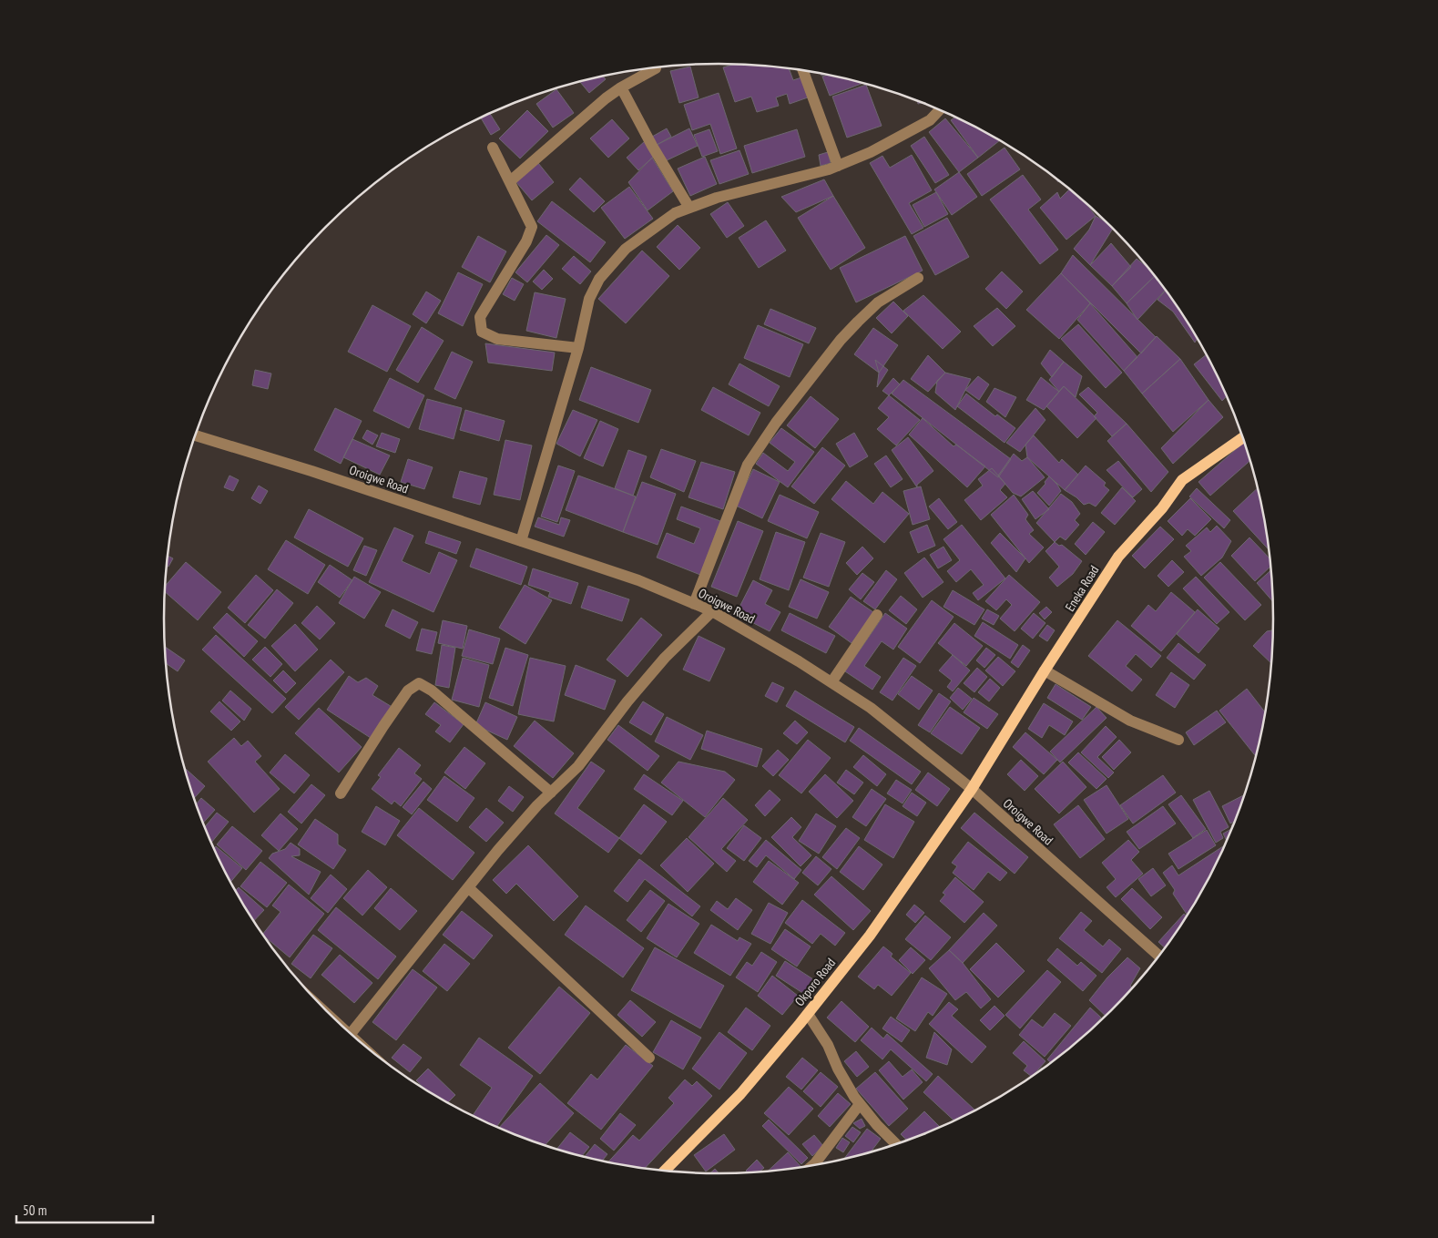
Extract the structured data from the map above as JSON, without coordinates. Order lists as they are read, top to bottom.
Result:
{
  "streets": {
    "main road": ["Eneka Road", "Okporo Road"],
    "street": ["Oroigwe Road"]
  },
  "crossings": [
    ["Oroigwe Road", "Eneka Road"],
    ["Oroigwe Road", "Okporo Road"],
    ["Eneka Road", "Okporo Road"]
  ],
  "scale_bar": "50 m"
}
